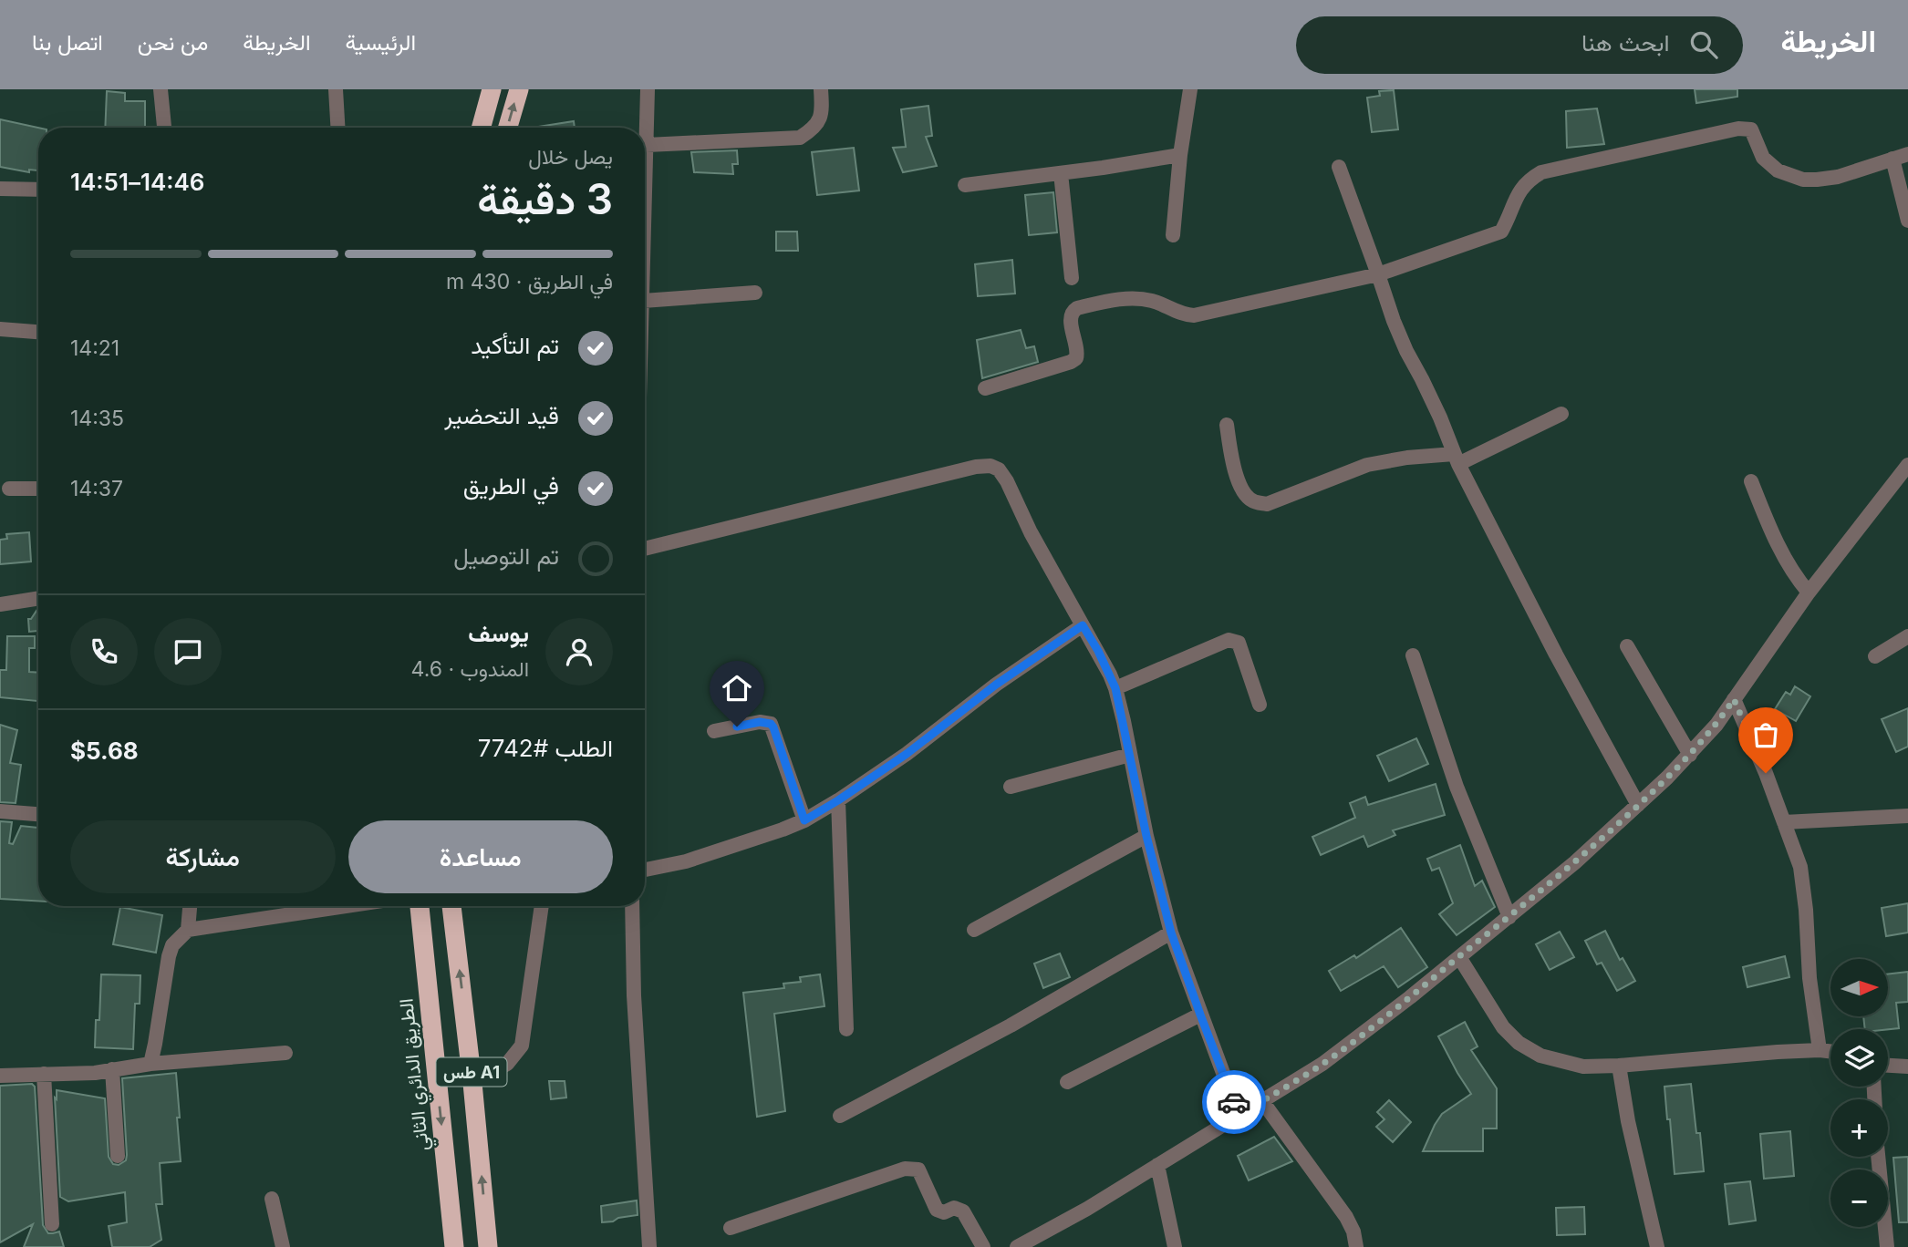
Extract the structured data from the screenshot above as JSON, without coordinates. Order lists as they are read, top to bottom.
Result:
{
  "streets": {
    "highway": ["طس A1", "الطريق الدائري الثاني"]
  },
  "north": "right",
  "page": {
    "header": "الخريطة",
    "search": "ابحث هنا",
    "nav": [
      "الرئيسية",
      "الخريطة",
      "من نحن",
      "اتصل بنا"
    ],
    "heading": ["3 دقيقة", "يصل خلال", "14:46–14:51"],
    "panel": [
      "يوسف",
      "المندوب · 4.6",
      "الطلب #7742",
      "$5.68"
    ],
    "bar": "في الطريق · 430 m",
    "list": [
      ["تم التأكيد", "14:21"],
      ["قيد التحضير", "14:35"],
      ["في الطريق", "14:37"],
      "تم التوصيل"
    ],
    "buttons": ["مساعدة", "مشاركة"],
    "map_buttons": ["+", "−"]
  }
}
